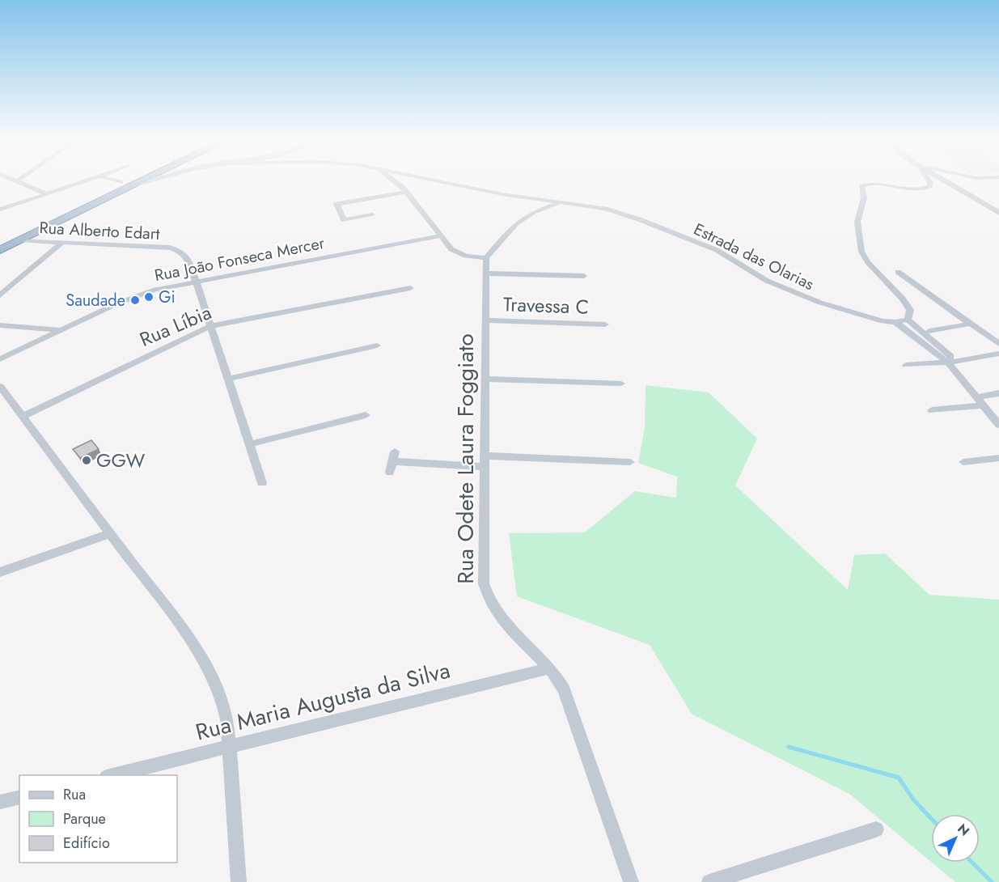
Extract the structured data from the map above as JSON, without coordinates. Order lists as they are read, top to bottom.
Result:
{
  "streets": {
    "street": [
      "Rua Alberto Edart",
      "Estrada das Olarias",
      "Rua João Fonseca Mercer",
      "Travessa C",
      "Rua Líbia",
      "Rua Odete Laura Foggiato",
      "Rua Maria Augusta da Silva"
    ]
  },
  "crossings": [
    ["Rua Alberto Edart", "Rua João Fonseca Mercer"],
    ["Estrada das Olarias", "Rua Odete Laura Foggiato"],
    ["Travessa C", "Rua Odete Laura Foggiato"],
    ["Rua Odete Laura Foggiato", "Rua Maria Augusta da Silva"]
  ],
  "places": ["Gi", "Saudade", "GGW"],
  "legend": ["Rua", "Parque", "Edifício"],
  "north": "top right"
}
